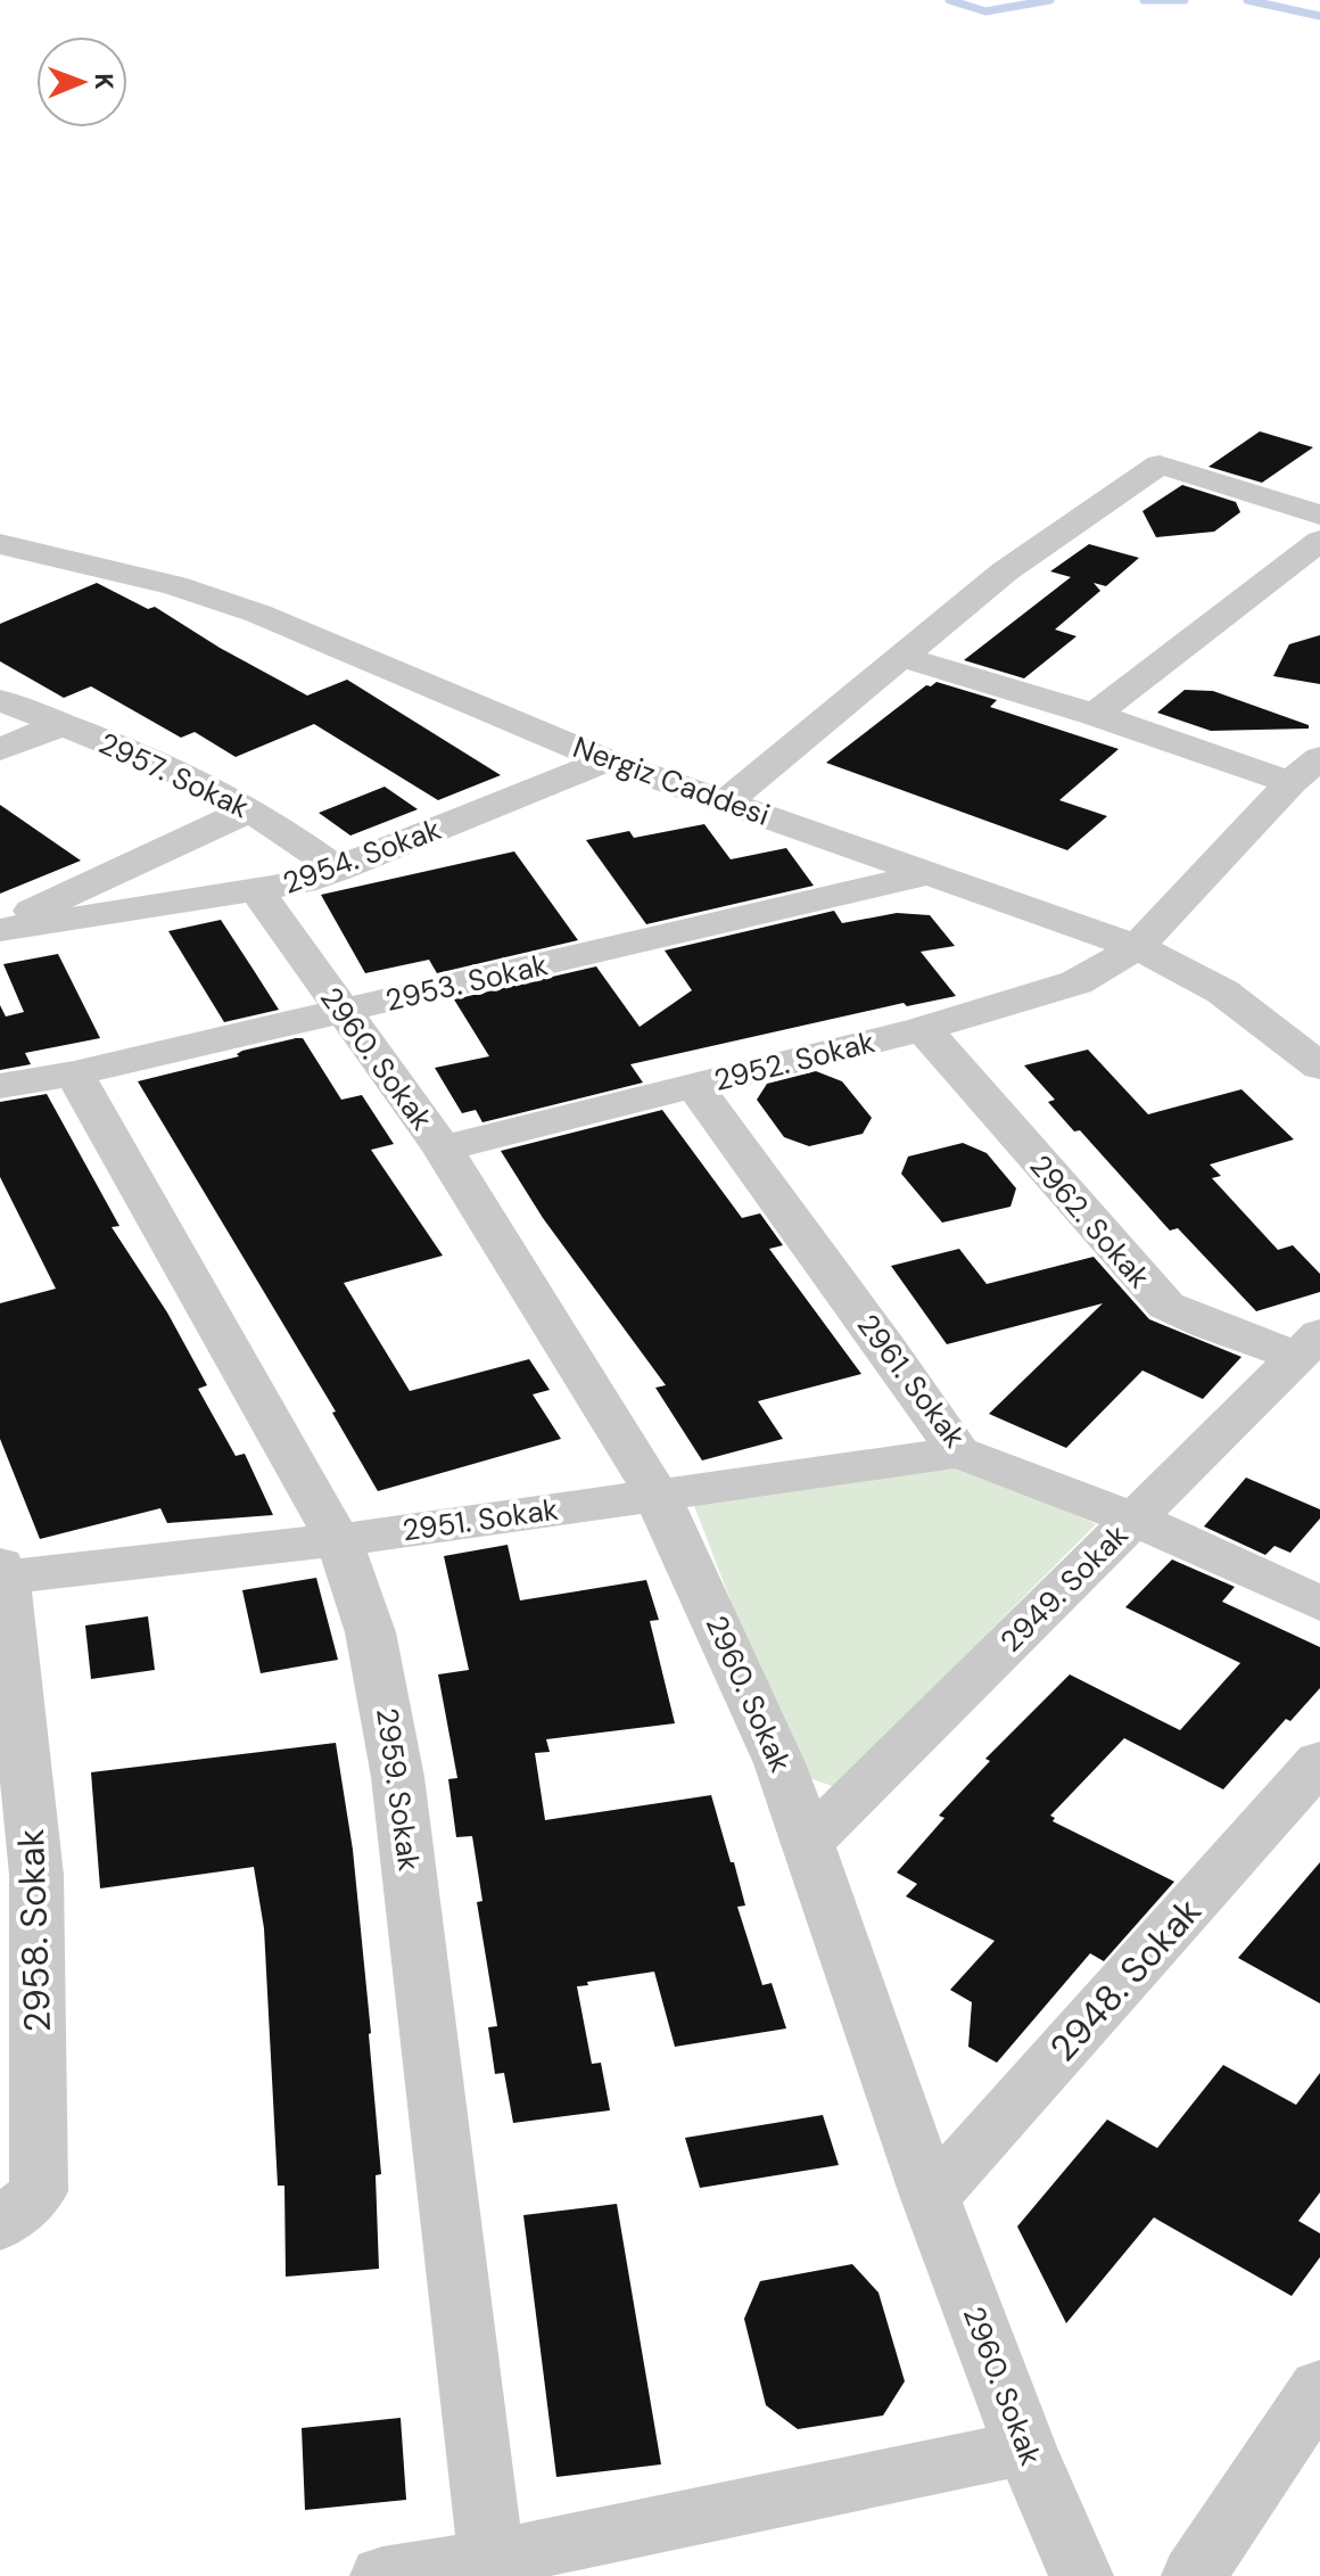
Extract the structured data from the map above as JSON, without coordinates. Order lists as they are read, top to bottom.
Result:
{
  "streets": {
    "street": [
      "2957. Sokak",
      "Nergiz Caddesi",
      "2954. Sokak",
      "2953. Sokak",
      "2960. Sokak",
      "2952. Sokak",
      "2962. Sokak",
      "2961. Sokak",
      "2951. Sokak",
      "2949. Sokak",
      "2959. Sokak",
      "2958. Sokak",
      "2948. Sokak"
    ]
  },
  "crossings": [
    ["2957. Sokak", "2954. Sokak"],
    ["Nergiz Caddesi", "2954. Sokak"],
    ["Nergiz Caddesi", "2953. Sokak"],
    ["Nergiz Caddesi", "2952. Sokak"],
    ["2954. Sokak", "2960. Sokak"],
    ["2953. Sokak", "2960. Sokak"],
    ["2953. Sokak", "2959. Sokak"],
    ["2960. Sokak", "2952. Sokak"],
    ["2960. Sokak", "2951. Sokak"],
    ["2960. Sokak", "2949. Sokak"],
    ["2960. Sokak", "2948. Sokak"],
    ["2952. Sokak", "2962. Sokak"],
    ["2952. Sokak", "2961. Sokak"],
    ["2962. Sokak", "2949. Sokak"],
    ["2961. Sokak", "2951. Sokak"],
    ["2961. Sokak", "2949. Sokak"],
    ["2951. Sokak", "2959. Sokak"],
    ["2951. Sokak", "2958. Sokak"]
  ],
  "north": "right"
}
